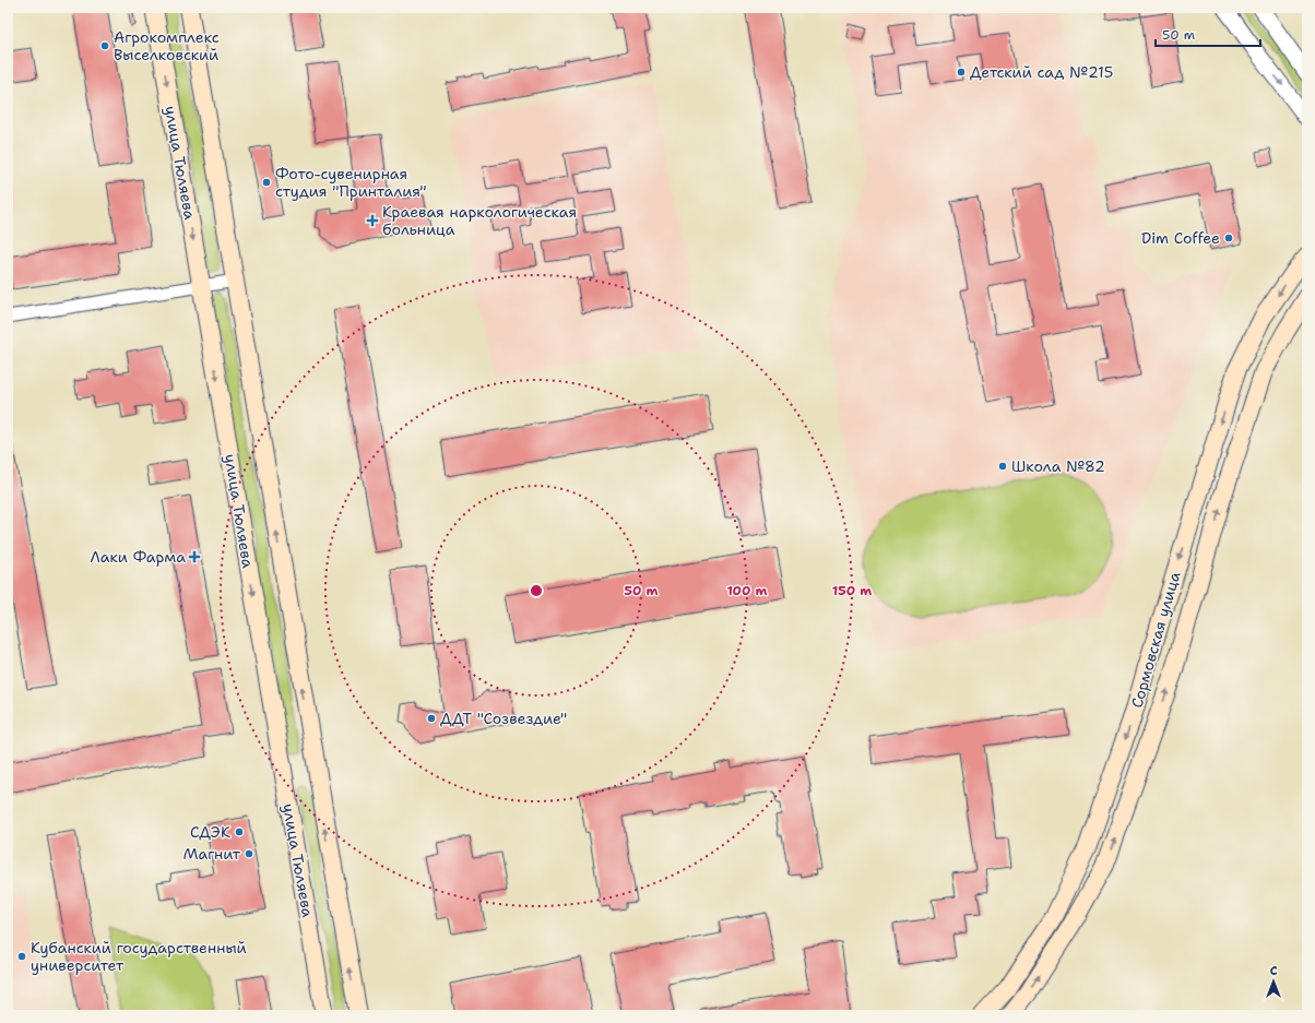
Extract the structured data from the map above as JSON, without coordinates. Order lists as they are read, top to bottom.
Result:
{
  "streets": {
    "main road": ["улица Тюляева", "Сормовская улица"]
  },
  "places": {
    "other": [
      "Агрокомплекс Выселковский",
      "Детский сад №215",
      "Фото-сувенирная студия \"Принталия\"",
      "Dim Coffee",
      "Школа №82",
      "ДДТ \"Созвездие\"",
      "СДЭК",
      "Магнит",
      "Кубанский государственный университет"
    ],
    "health": ["Краевая наркологическая больница", "Лаки Фарма"]
  },
  "scale_bar": "50 m",
  "north": "top",
  "rings": ["50 m", "100 m", "150 m"]
}
